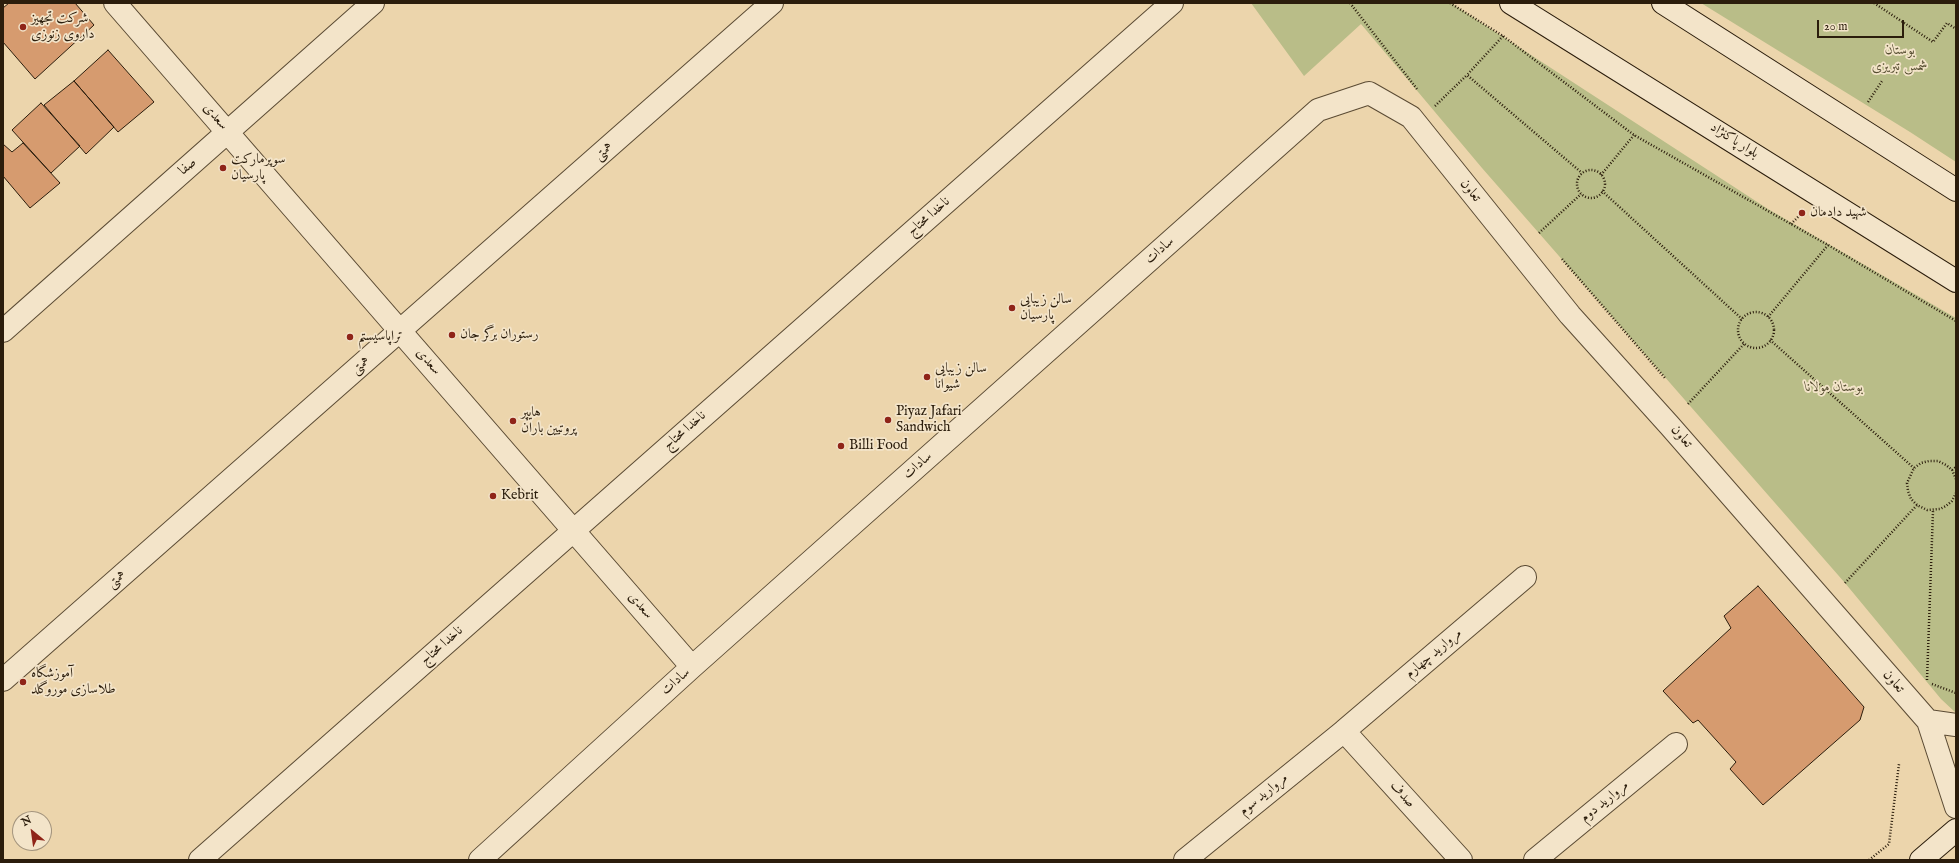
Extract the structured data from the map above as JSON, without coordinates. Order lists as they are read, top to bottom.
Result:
{
  "streets": {
    "street": [
      "سعدی",
      "بلوار پاکنژاد",
      "همتی",
      "صفا",
      "تعاون",
      "ناخدا محتاج",
      "سادات",
      "مروارید چهارم",
      "مروارید سوم",
      "صدف",
      "مروارید دوم"
    ]
  },
  "crossings": [
    ["سعدی", "همتی"],
    ["سعدی", "صفا"],
    ["سعدی", "ناخدا محتاج"],
    ["سعدی", "سادات"],
    ["تعاون", "سادات"],
    ["مروارید چهارم", "مروارید سوم"],
    ["مروارید چهارم", "صدف"],
    ["مروارید سوم", "صدف"]
  ],
  "parks": ["بوستان شمس تبریزی", "بوستان مولانا"],
  "places": [
    "شرکت تجهیز داروی زنوزی",
    "سوپرمارکت پارسیان",
    "شهید دادمان",
    "سالن زیبایی پارسیان",
    "رستوران برگر جان",
    "تراپاسیستم",
    "سالن زیبایی شیوانا",
    "Piyaz Jafari Sandwich",
    "هایپر پروتیین باران",
    "Billi Food",
    "Kebrit",
    "آموزشگاه طلاسازی موروگلد"
  ],
  "scale_bar": "20 m",
  "north": "top left"
}
